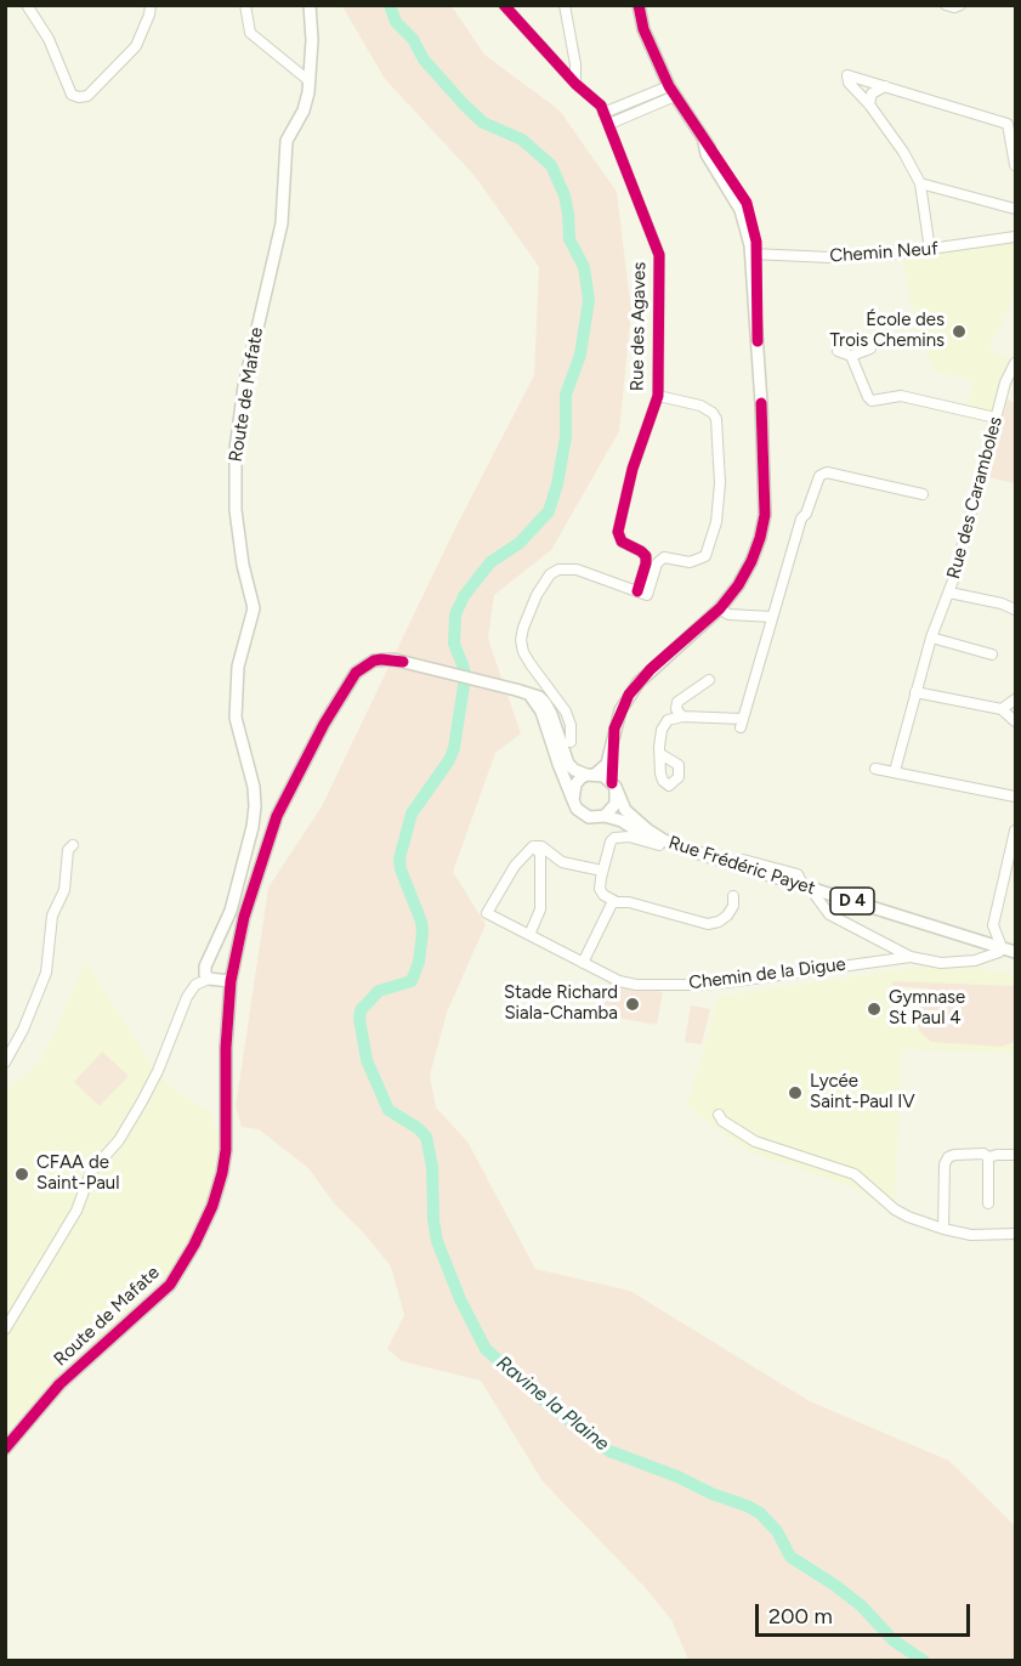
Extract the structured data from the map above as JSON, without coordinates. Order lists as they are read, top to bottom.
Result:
{
  "streets": {
    "main road": ["Route de Mafate", "Rue Frédéric Payet", "D 4"],
    "street": [
      "Chemin Neuf",
      "Rue des Agaves",
      "Rue des Caramboles",
      "Chemin de la Digue"
    ]
  },
  "crossings": [
    ["Rue Frédéric Payet", "Chemin de la Digue"]
  ],
  "water": ["Ravine la Plaine"],
  "places": [
    "École des Trois Chemins",
    "Stade Richard Siala-Chamba",
    "Gymnase St Paul 4",
    "Lycée Saint-Paul IV",
    "CFAA de Saint-Paul"
  ],
  "scale_bar": "200 m"
}
